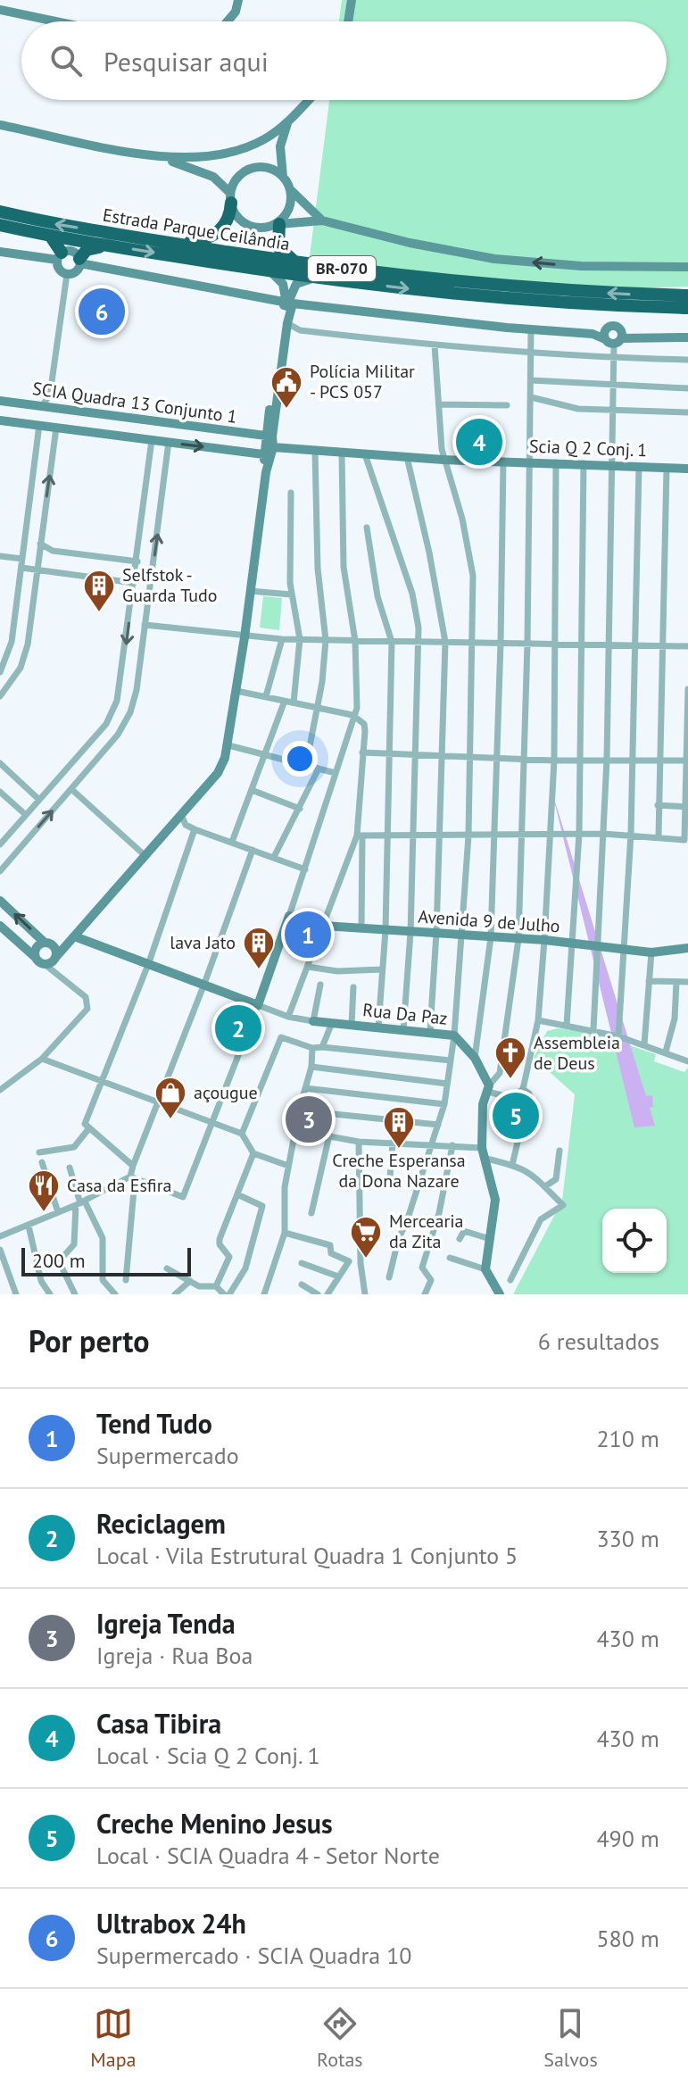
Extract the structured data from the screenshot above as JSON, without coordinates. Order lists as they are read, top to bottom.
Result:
{
  "streets": {
    "highway": ["Estrada Parque Ceilândia", "BR-070"],
    "street": [
      "SCIA Quadra 13 Conjunto 1",
      "Scia Q 2 Conj. 1",
      "Avenida 9 de Julho",
      "Rua Da Paz"
    ]
  },
  "places": {
    "public building": ["Polícia Militar - PCS 057"],
    "building": ["Selfstok - Guarda Tudo", "lava Jato", "Creche Esperansa da Dona Nazare"],
    "church": ["Assembleia de Deus"],
    "shop": ["açougue"],
    "restaurant": ["Casa da Esfira"],
    "supermarket": ["Mercearia da Zita"]
  },
  "scale_bar": "200 m",
  "page": {
    "search": "Pesquisar aqui",
    "pins": [
      "6",
      "4",
      "1",
      "2",
      "5",
      "3"
    ],
    "scale": "200 m",
    "heading": ["Por perto", "6 resultados"],
    "list": [
      {
        "mark": "1",
        "name": "Tend Tudo",
        "note": "Supermercado",
        "value": "210 m"
      },
      {
        "mark": "2",
        "name": "Reciclagem",
        "note": "Local · Vila Estrutural Quadra 1 Conjunto 5",
        "value": "330 m"
      },
      {
        "mark": "3",
        "name": "Igreja Tenda",
        "note": "Igreja · Rua Boa",
        "value": "430 m"
      },
      {
        "mark": "4",
        "name": "Casa Tibira",
        "note": "Local · Scia Q 2 Conj. 1",
        "value": "430 m"
      },
      {
        "mark": "5",
        "name": "Creche Menino Jesus",
        "note": "Local · SCIA Quadra 4 - Setor Norte",
        "value": "490 m"
      },
      {
        "mark": "6",
        "name": "Ultrabox 24h",
        "note": "Supermercado · SCIA Quadra 10",
        "value": "580 m"
      }
    ],
    "nav": ["Mapa", "Rotas", "Salvos"]
  }
}
